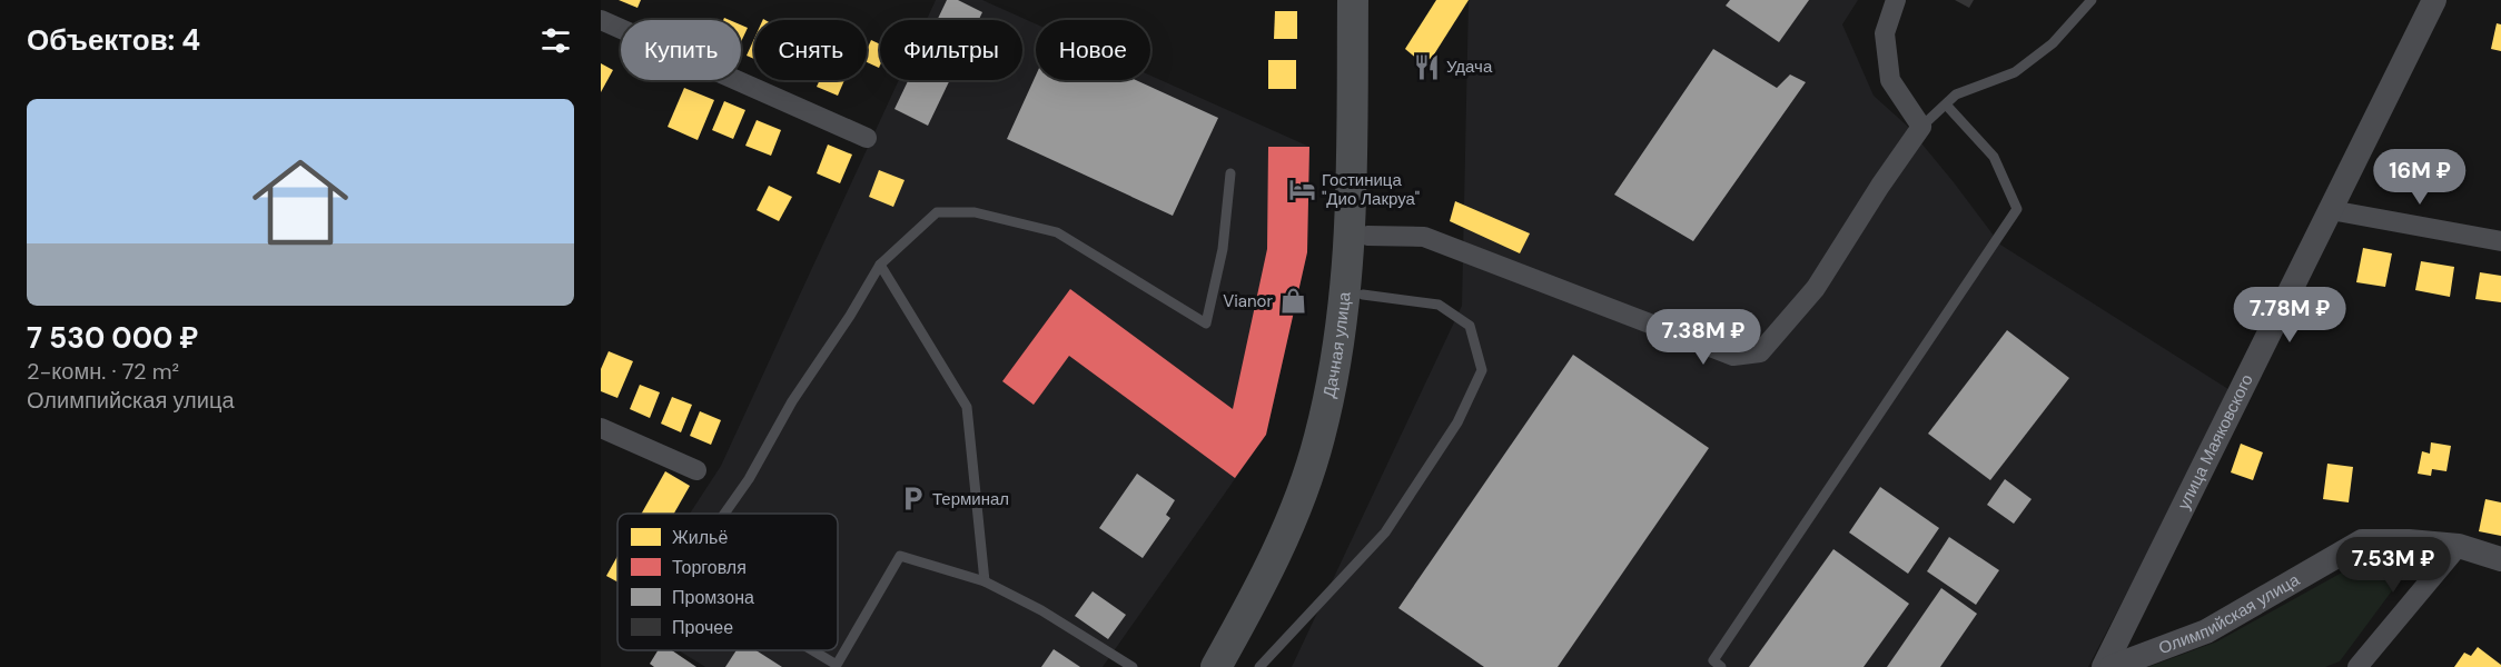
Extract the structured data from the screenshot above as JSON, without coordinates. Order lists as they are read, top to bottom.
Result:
{
  "streets": {
    "main road": ["Дачная улица"],
    "street": ["улица Маяковского", "Олимпийская улица"]
  },
  "places": {
    "restaurant": ["Удача"],
    "hotel": ["Гостиница \"Дио Лакруа\""],
    "shop": ["Vianor"],
    "parking": ["Терминал"]
  },
  "legend": [
    "Жильё",
    "Торговля",
    "Промзона",
    "Прочее"
  ],
  "page": {
    "heading": "Объектов: 4",
    "chip": [
      "Купить",
      "Снять",
      "Фильтры",
      "Новое"
    ],
    "list": [
      {
        "name": "7 530 000 ₽",
        "note": "2-комн. · 72 m² · Олимпийская улица"
      }
    ],
    "price": [
      "16M ₽",
      "7.78M ₽",
      "7.38M ₽",
      "7.53M ₽"
    ]
  }
}
